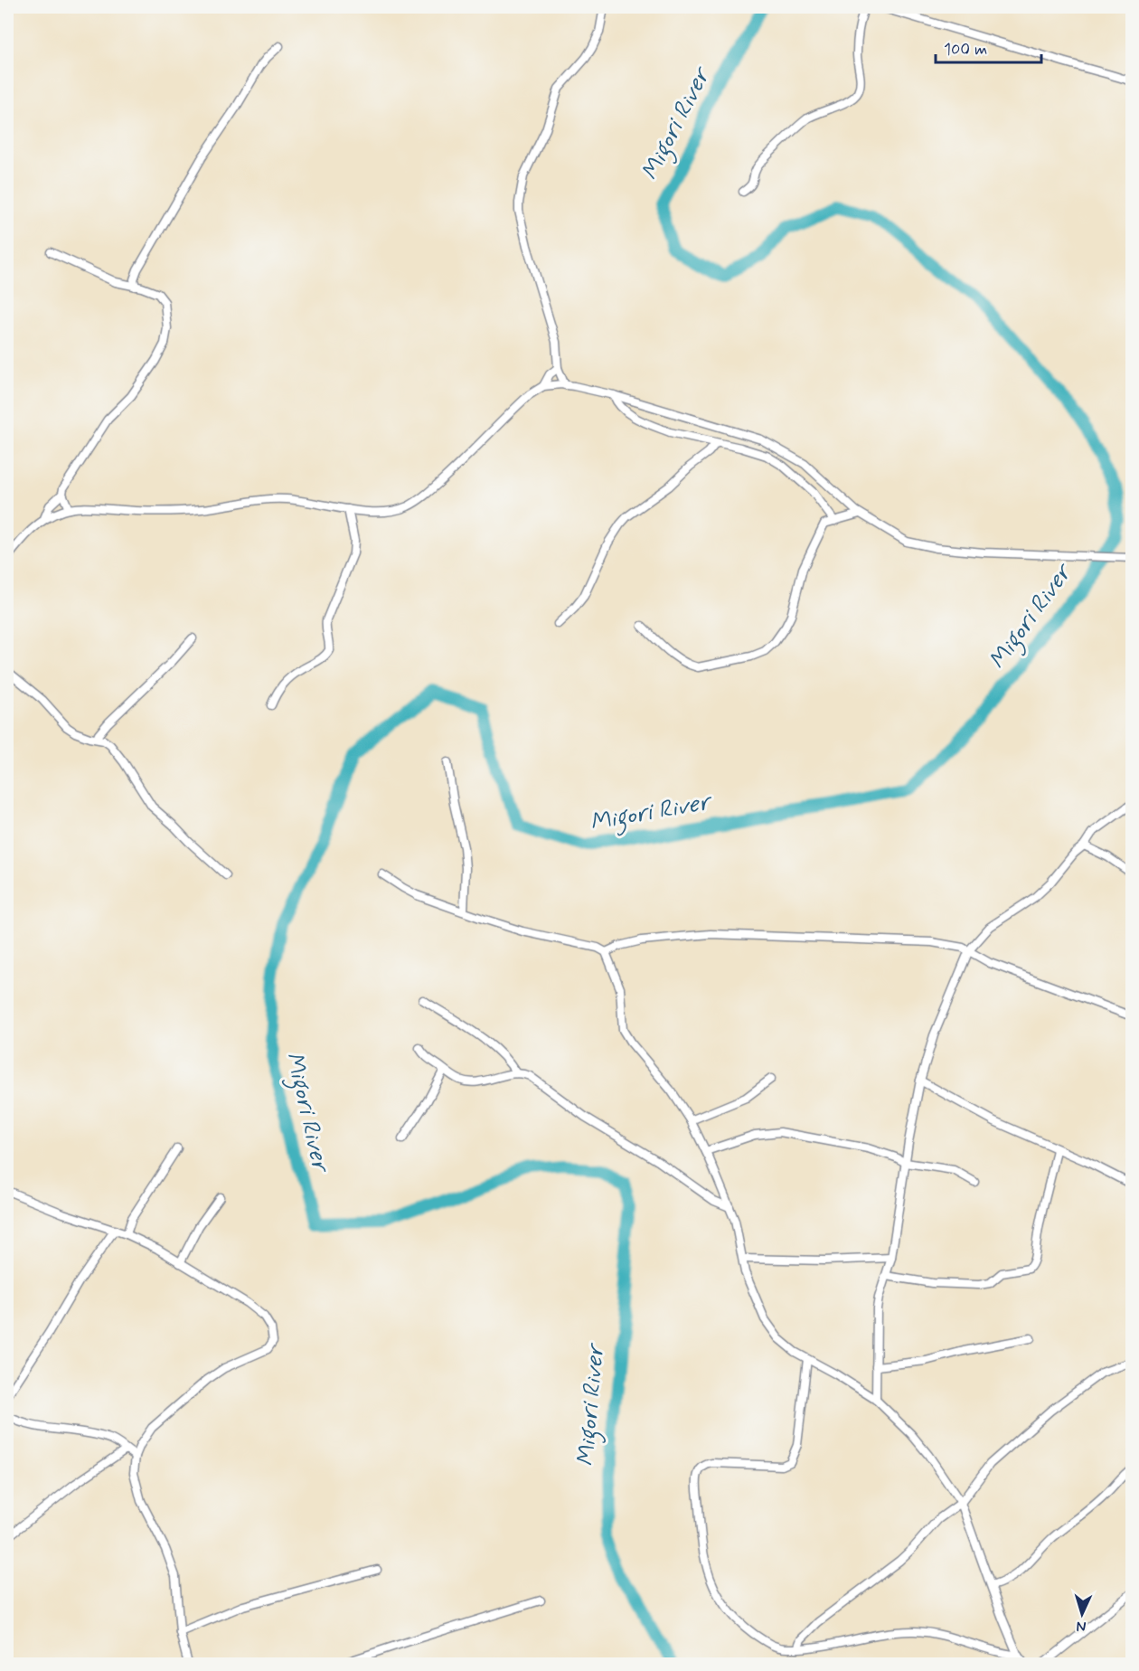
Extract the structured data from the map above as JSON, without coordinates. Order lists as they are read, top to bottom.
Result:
{
  "water": ["Migori River"],
  "scale_bar": "100 m",
  "north": "bottom"
}
